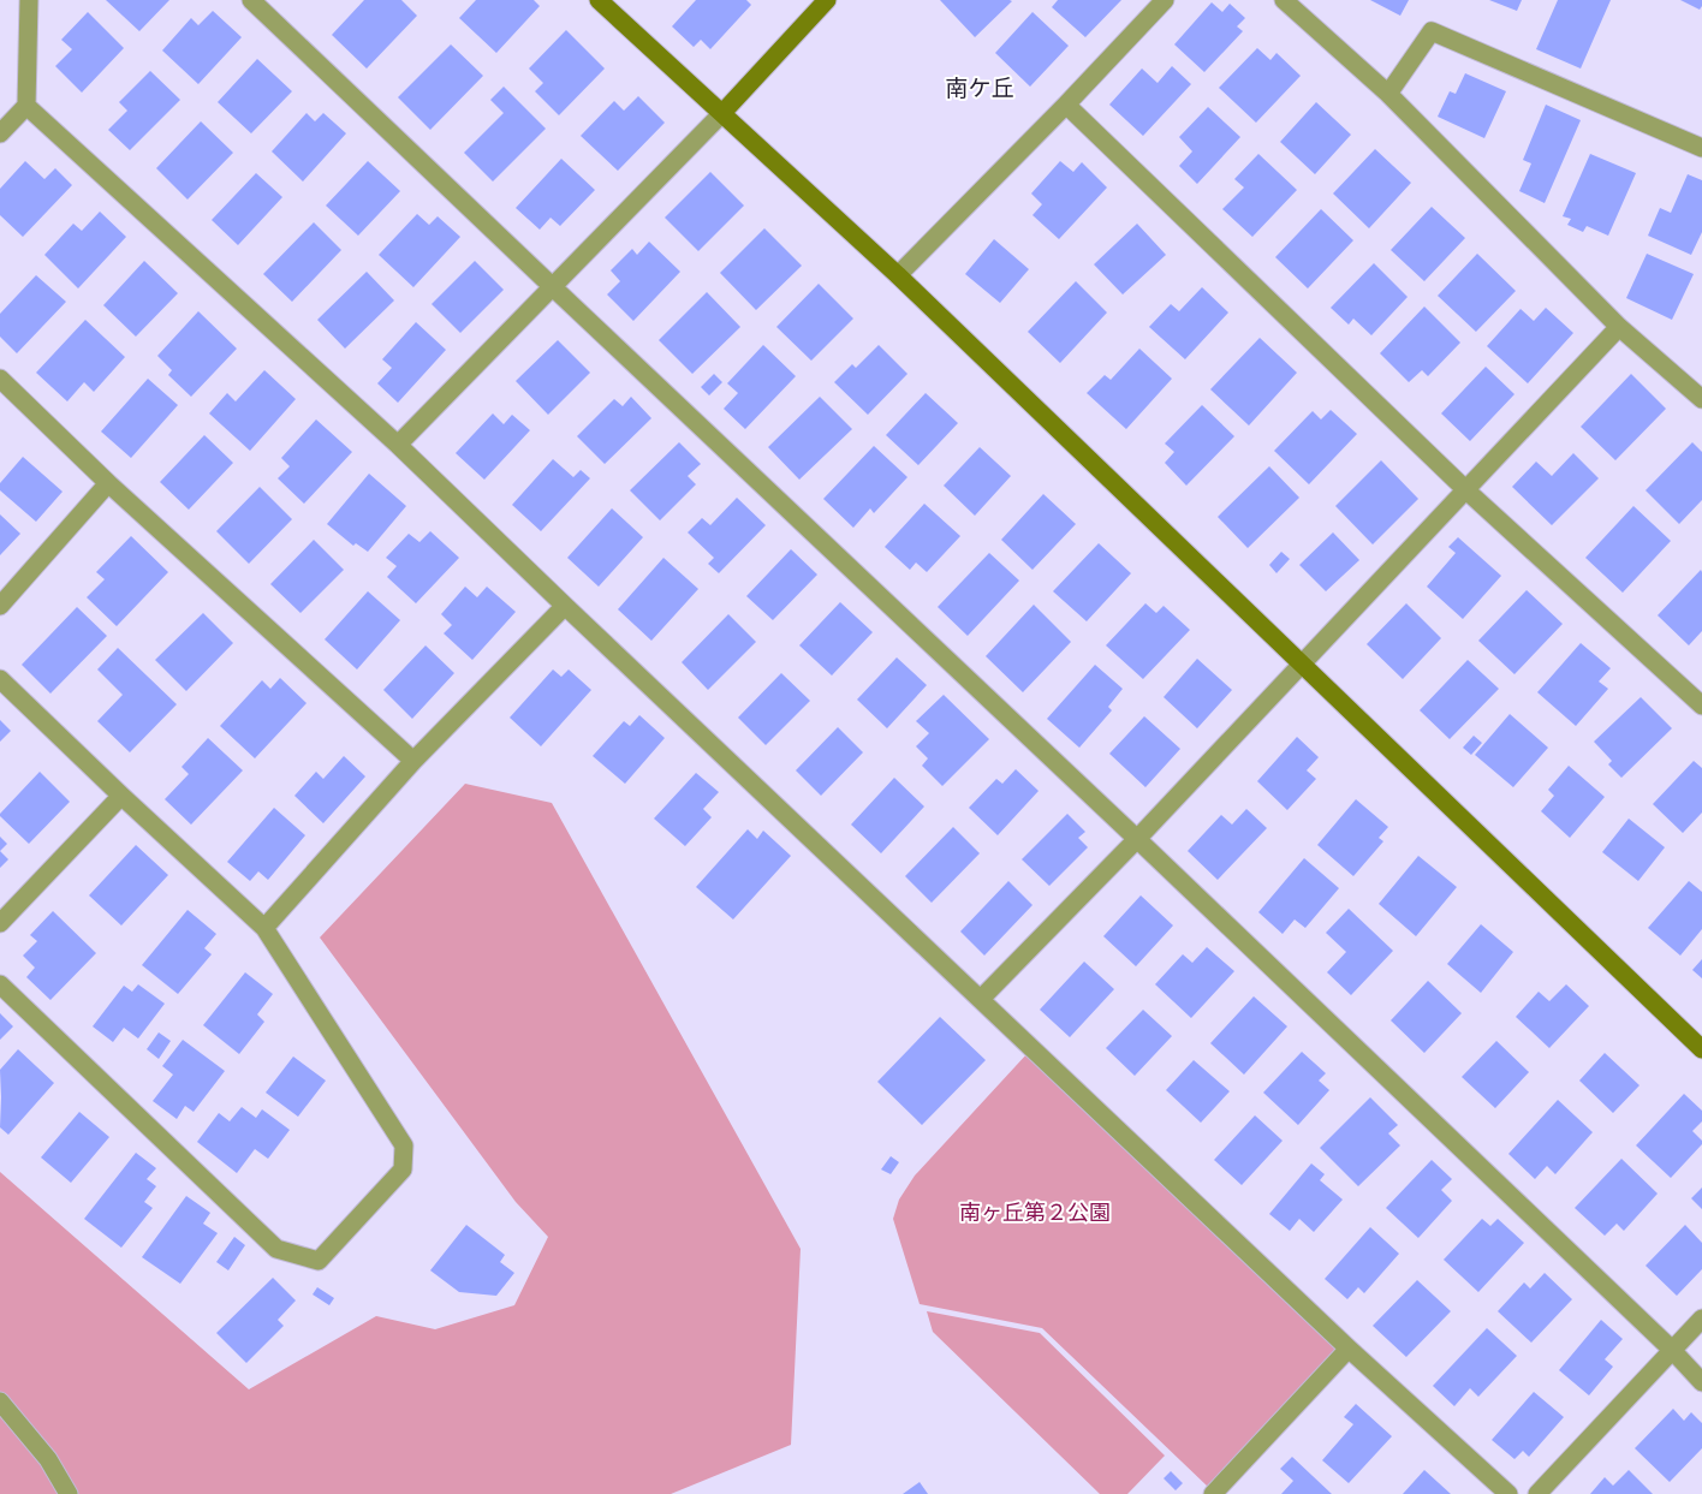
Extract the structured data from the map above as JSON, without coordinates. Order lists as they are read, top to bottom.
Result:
{
  "districts": ["南ケ丘"],
  "parks": ["南ヶ丘第２公園"]
}
